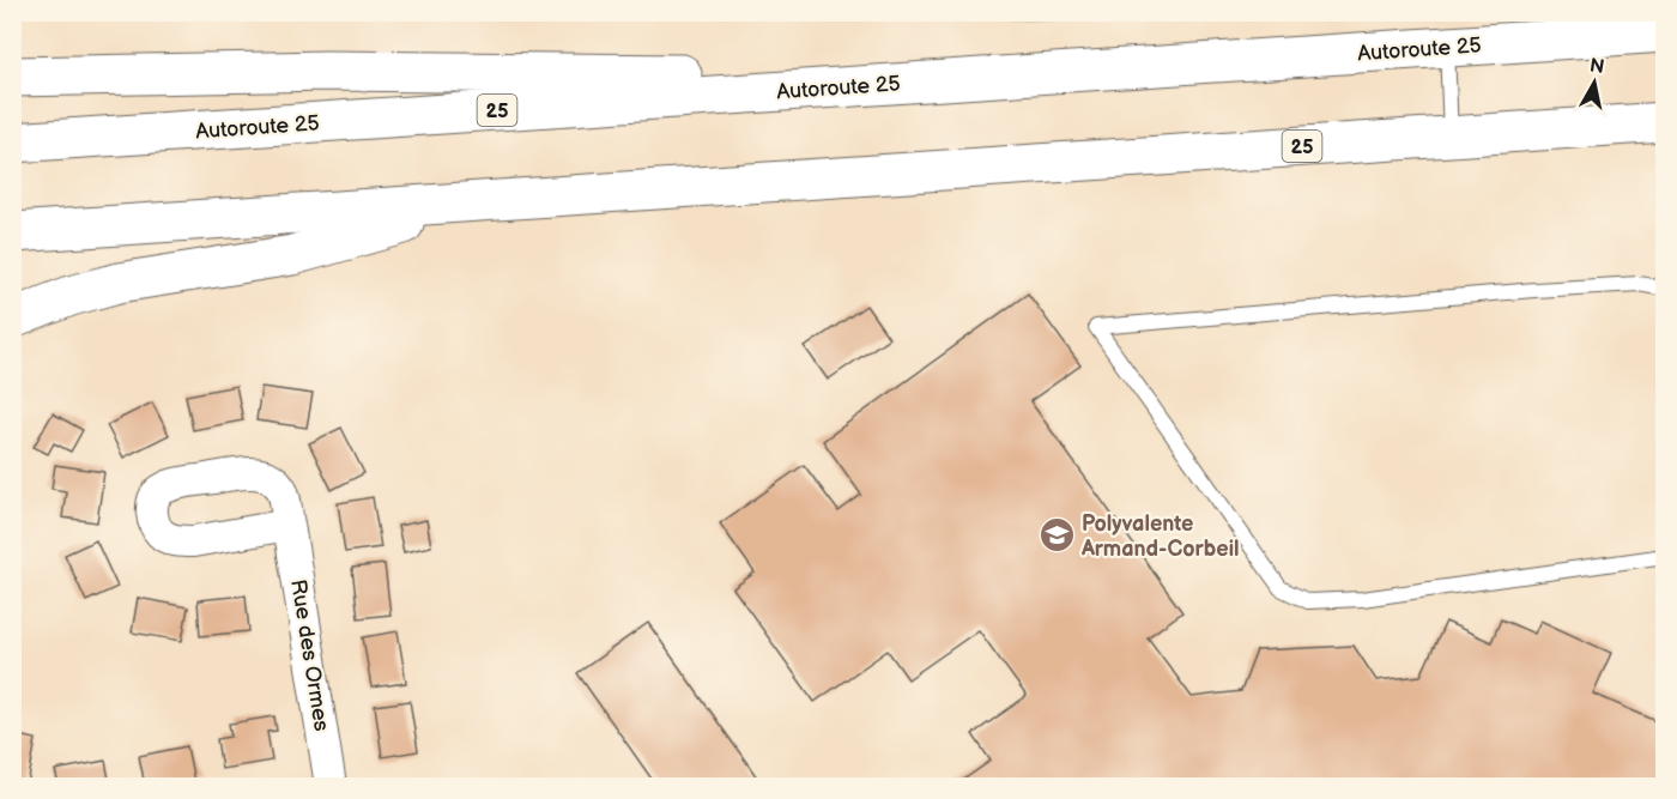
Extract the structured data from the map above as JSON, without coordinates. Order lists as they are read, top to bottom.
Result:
{
  "streets": {
    "highway": ["Autoroute 25", "25"],
    "street": ["Rue des Ormes"]
  },
  "places": {
    "school or university": ["Polyvalente Armand-Corbeil"]
  },
  "north": "top"
}
